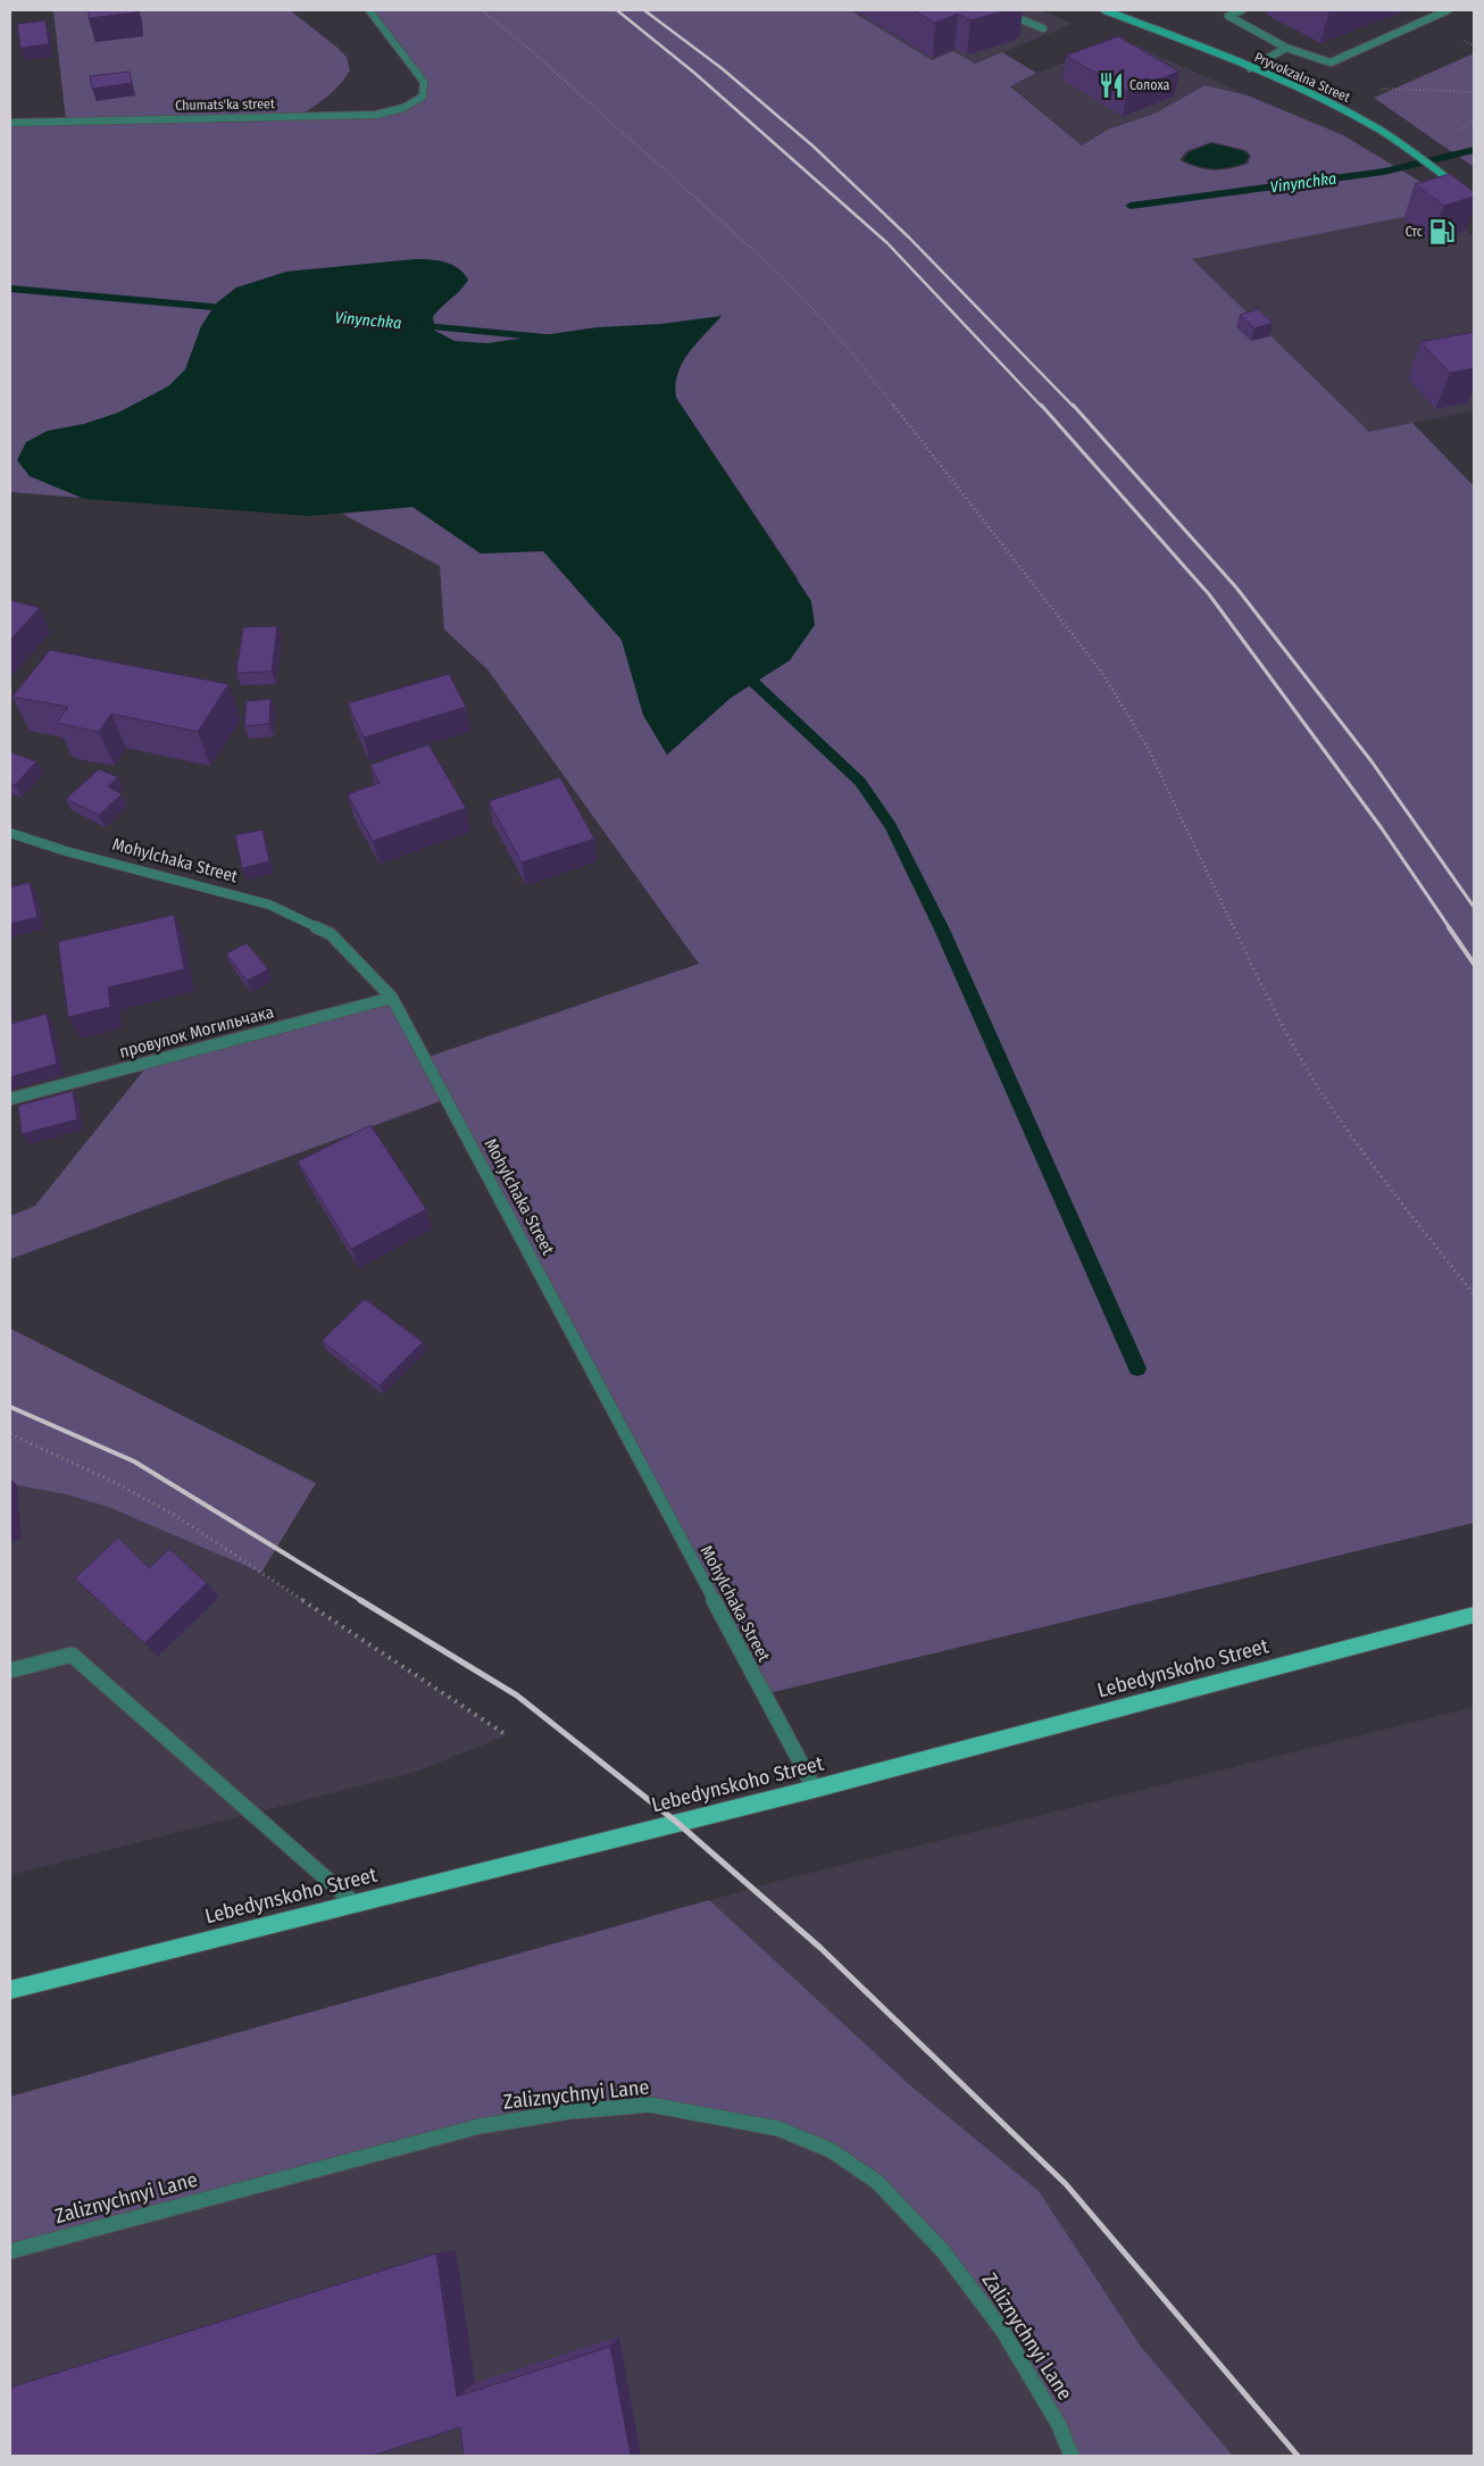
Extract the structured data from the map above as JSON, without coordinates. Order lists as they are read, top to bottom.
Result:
{
  "streets": {
    "main road": ["Lebedynskoho Street"],
    "street": [
      "Pryvokzalna Street",
      "Chumats'ka street",
      "Mohylchaka Street",
      "провулок Могильчака",
      "Zaliznychnyi Lane"
    ]
  },
  "crossings": [
    ["Mohylchaka Street", "провулок Могильчака"],
    ["Mohylchaka Street", "Lebedynskoho Street"]
  ],
  "water": ["Vinynchka"],
  "places": {
    "restaurant": ["Солоха"],
    "fuel station": ["Стс"]
  }
}
